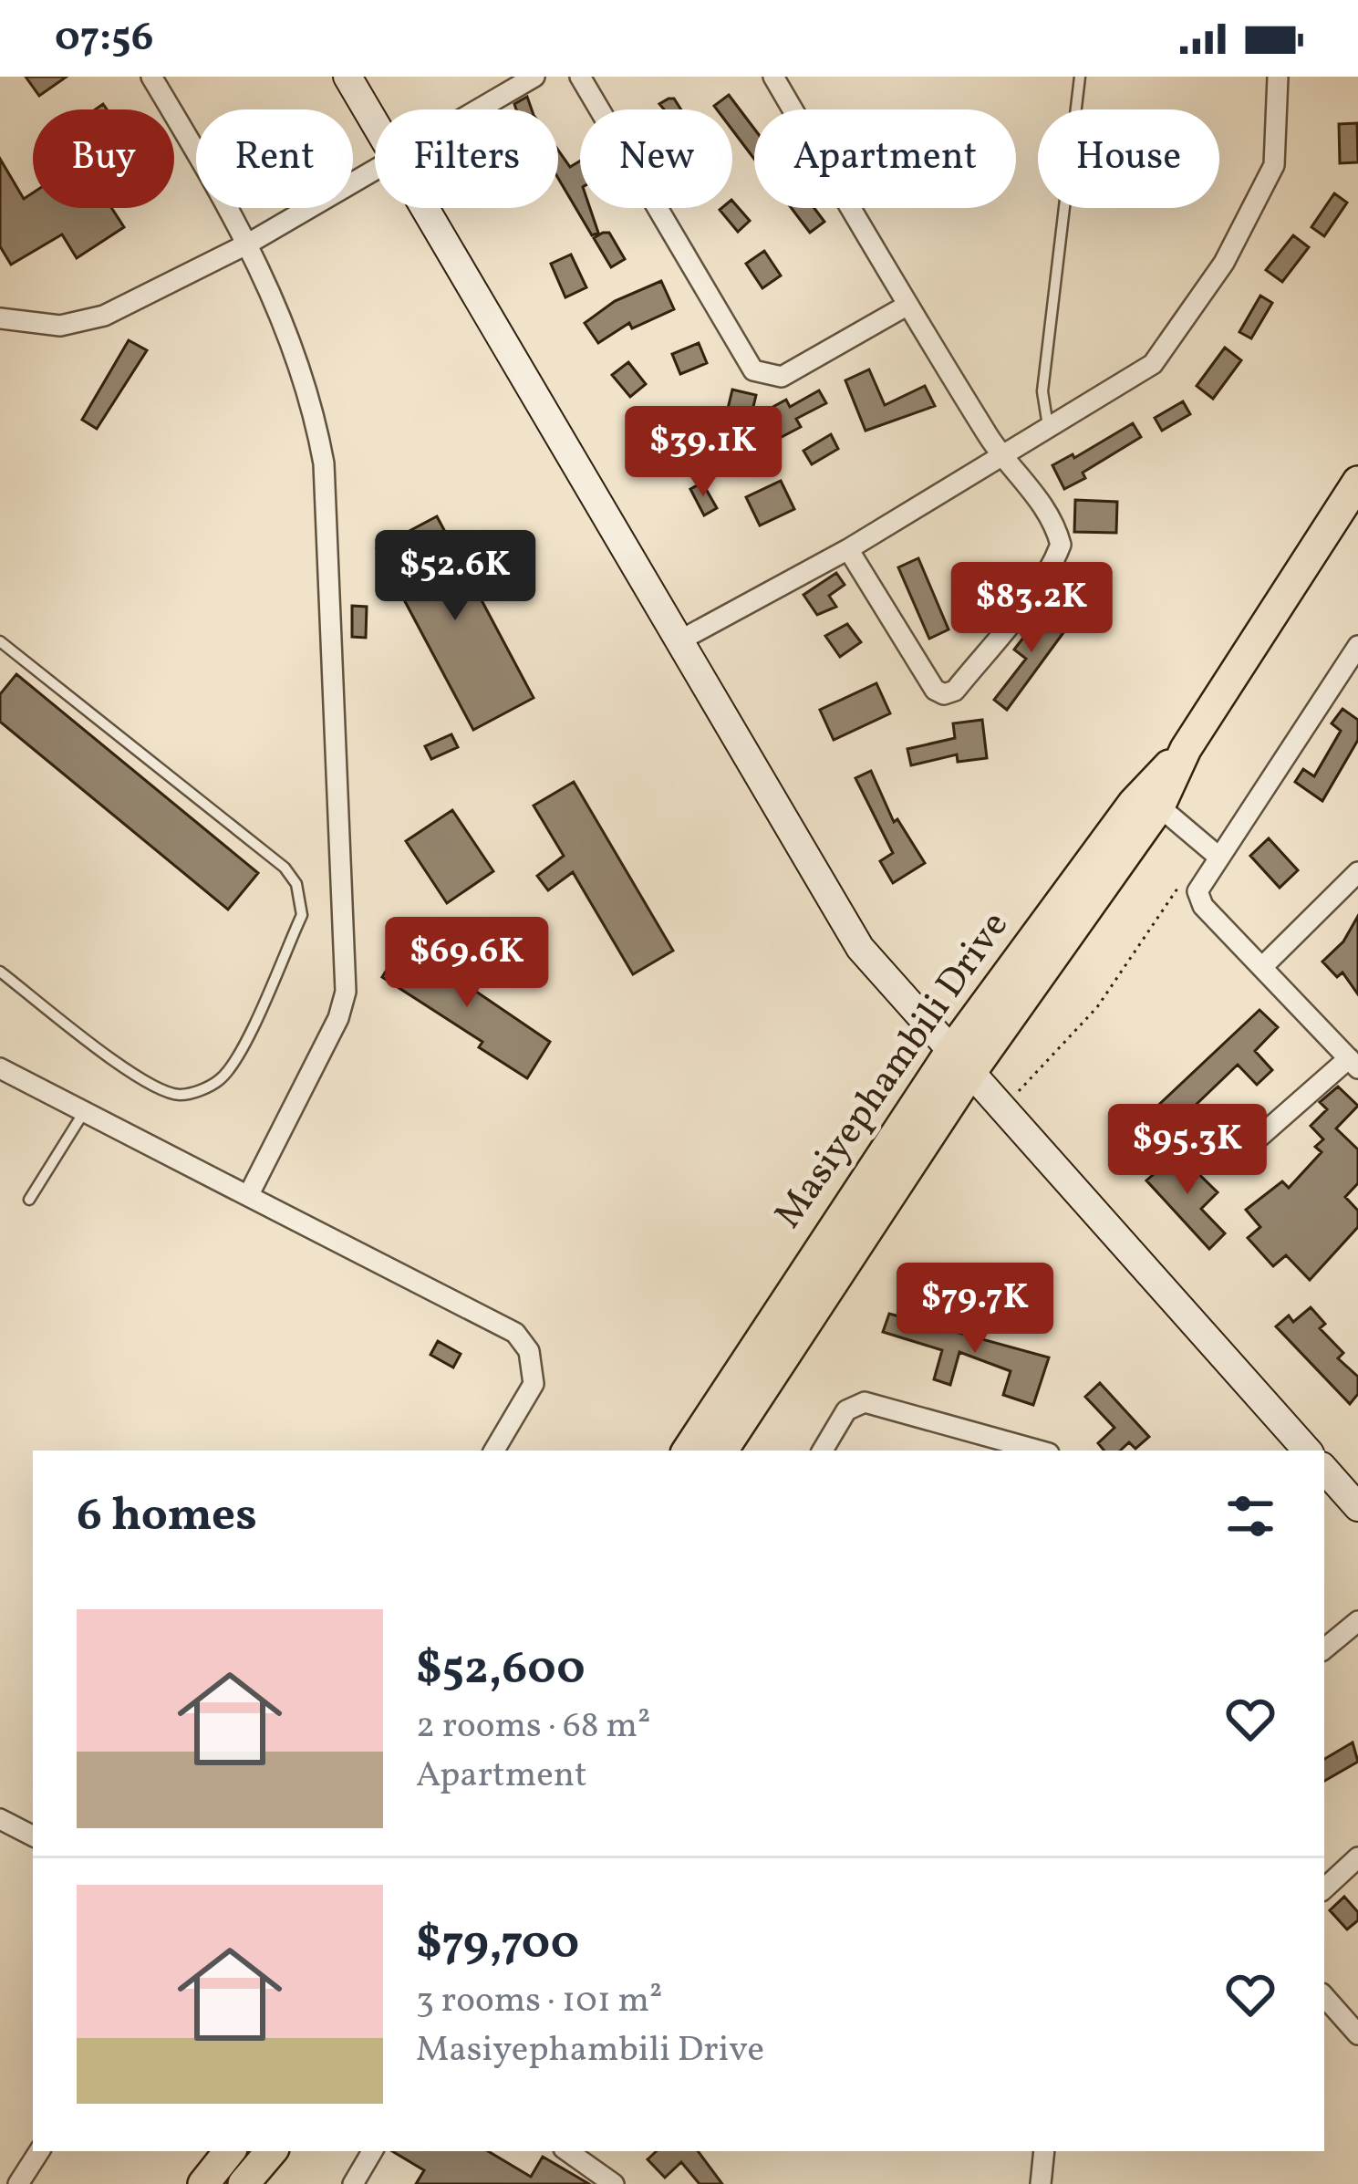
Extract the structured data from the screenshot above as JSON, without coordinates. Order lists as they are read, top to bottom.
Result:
{
  "streets": {
    "main road": ["Masiyephambili Drive"]
  },
  "page": {
    "status": "07:56",
    "chip": [
      "Buy",
      "Rent",
      "Filters",
      "New",
      "Apartment",
      "House"
    ],
    "price": [
      "$39.1K",
      "$52.6K",
      "$83.2K",
      "$69.6K",
      "$95.3K",
      "$79.7K"
    ],
    "heading": "6 homes",
    "list": [
      {
        "name": "$52,600",
        "note": "2 rooms · 68 m² · Apartment"
      },
      {
        "name": "$79,700",
        "note": "3 rooms · 101 m² · Masiyephambili Drive"
      }
    ]
  }
}
